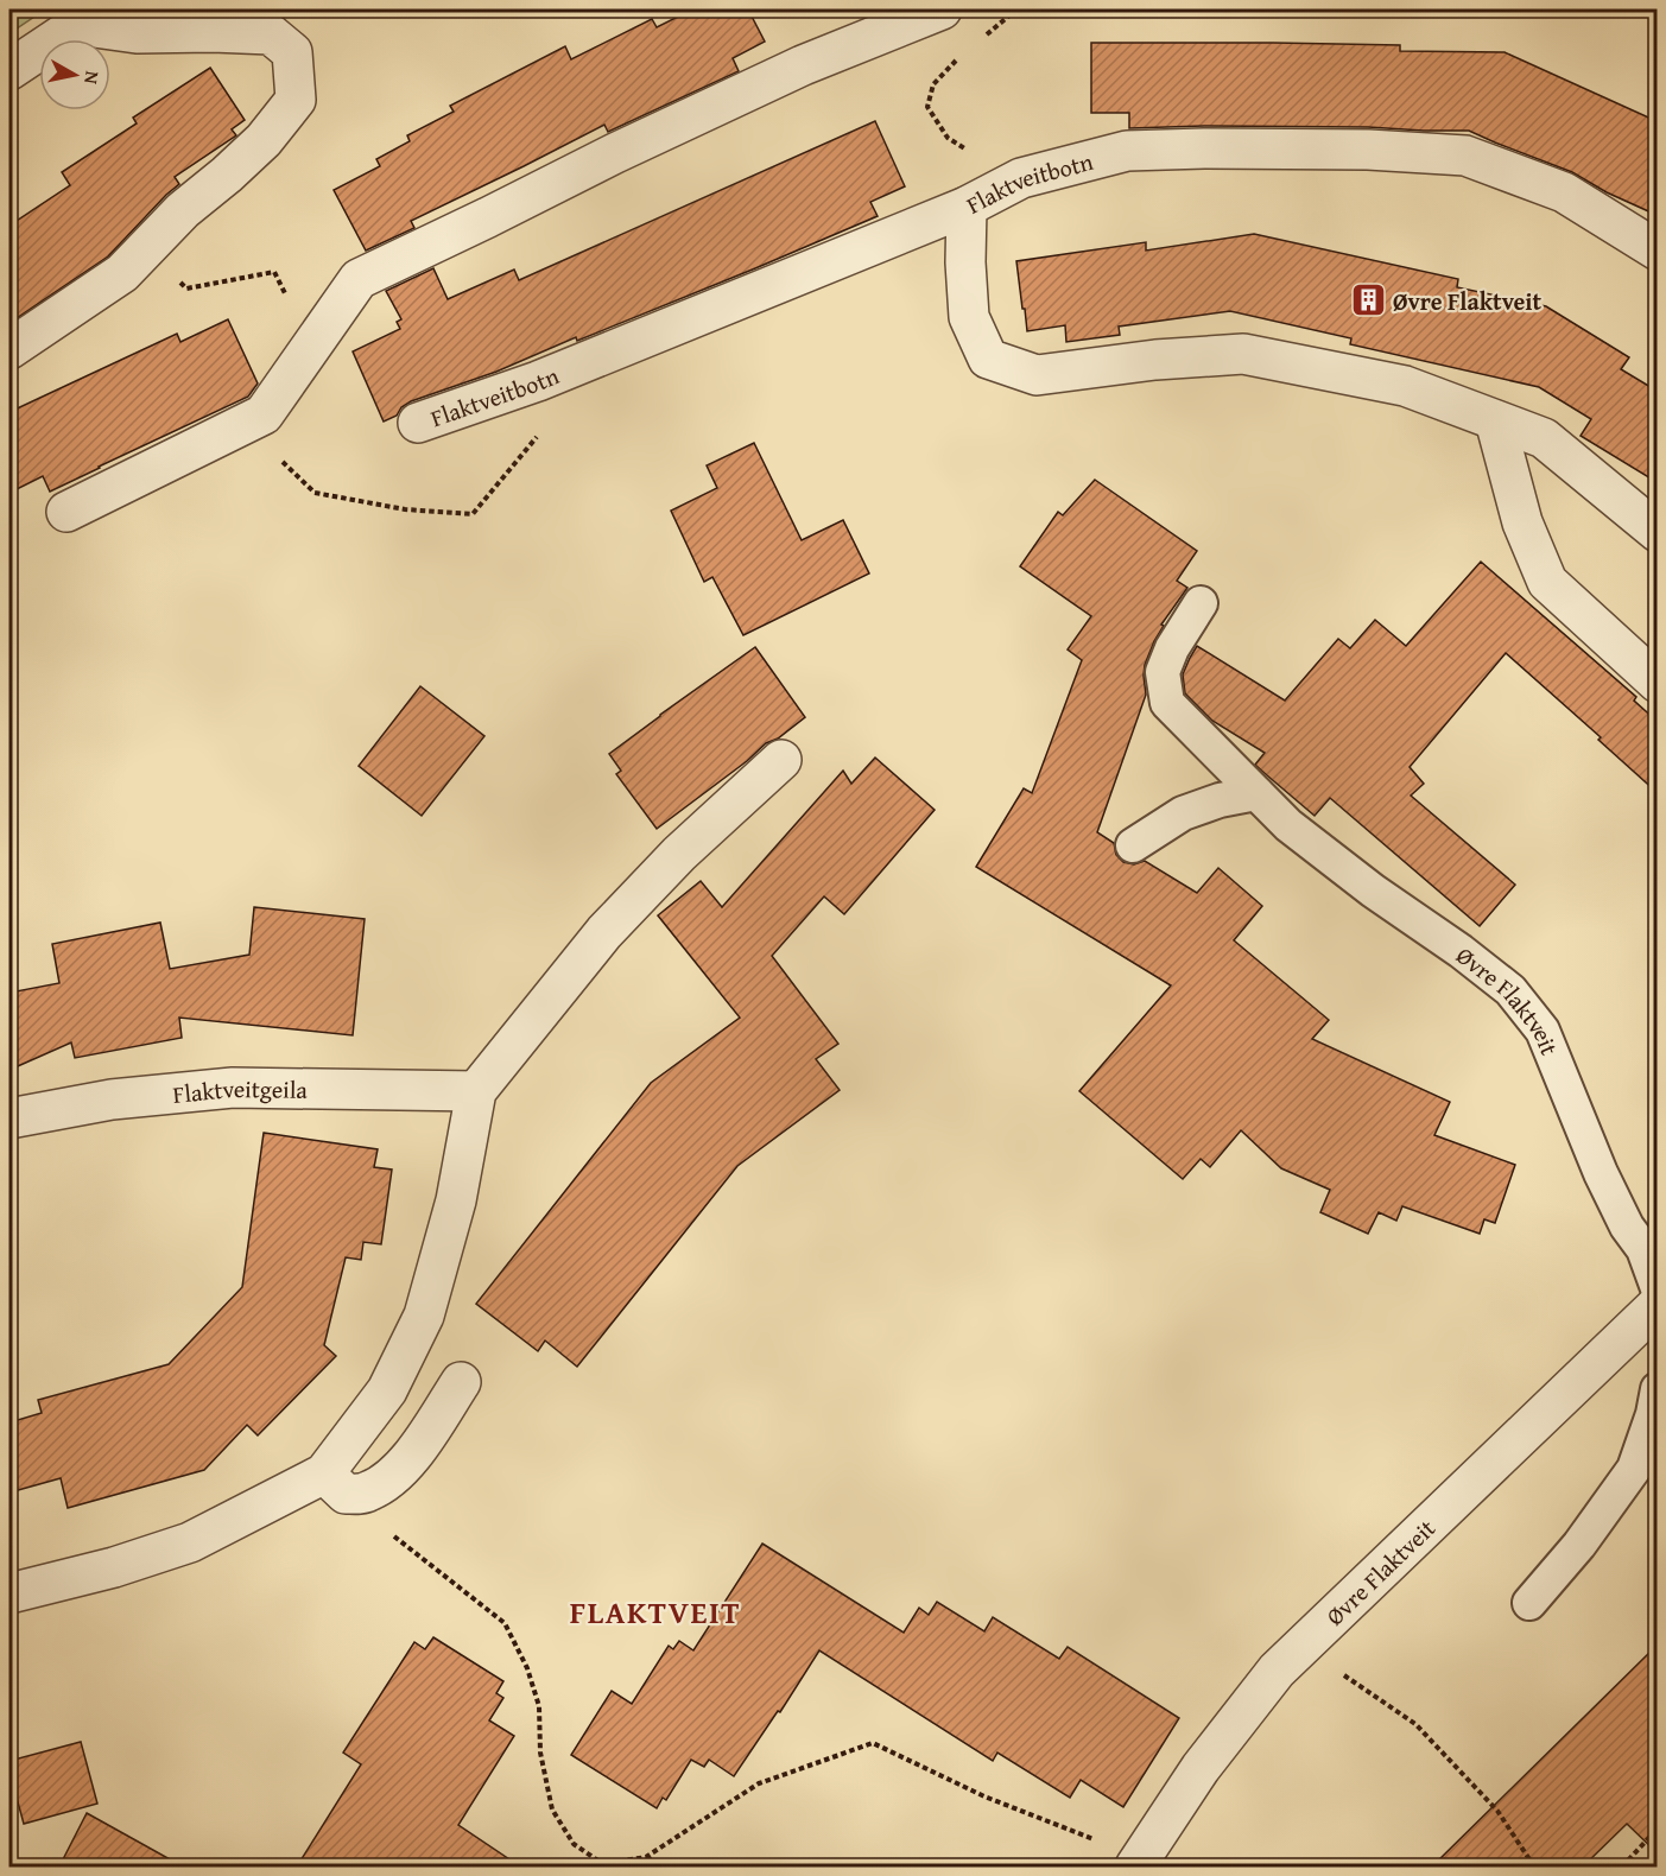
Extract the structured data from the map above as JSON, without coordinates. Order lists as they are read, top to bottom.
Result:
{
  "streets": {
    "street": ["Flaktveitbotn", "Øvre Flaktveit", "Flaktveitgeila"]
  },
  "districts": ["FLAKTVEIT"],
  "places": {
    "building": ["Øvre Flaktveit"]
  },
  "north": "right"
}
